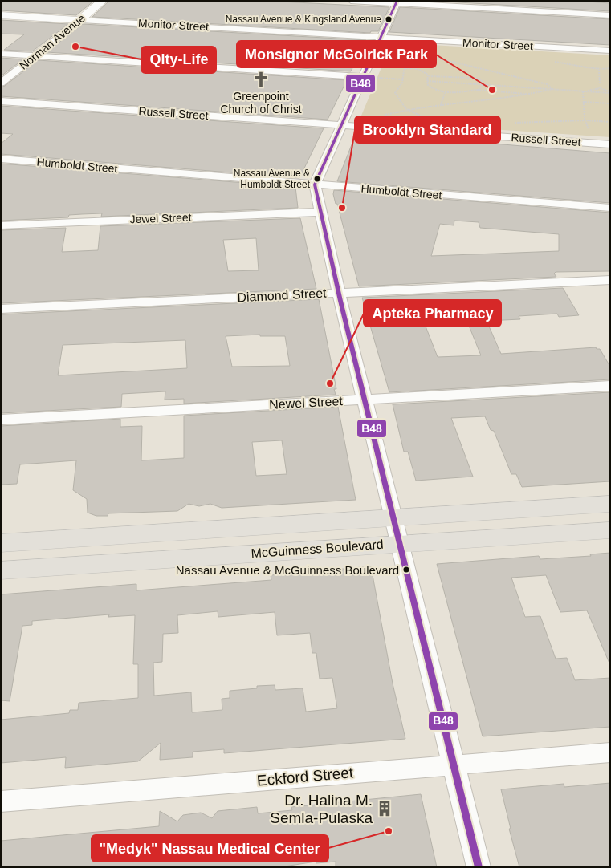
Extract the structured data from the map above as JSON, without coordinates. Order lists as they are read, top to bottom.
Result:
{
  "streets": {
    "main road": ["Monitor Street", "Norman Avenue", "McGuinness Boulevard"],
    "street": [
      "Russell Street",
      "Humboldt Street",
      "Jewel Street",
      "Diamond Street",
      "Newel Street",
      "Eckford Street"
    ]
  },
  "crossings": [
    ["Monitor Street", "Norman Avenue"]
  ],
  "places": {
    "other": [
      "Nassau Avenue & Kingsland Avenue",
      "Qlty-Life",
      "Monsignor McGolrick Park",
      "Nassau Avenue & Humboldt Street",
      "Brooklyn Standard",
      "Apteka Pharmacy",
      "Nassau Avenue & McGuinness Boulevard",
      "\"Medyk\" Nassau Medical Center"
    ],
    "church": ["Greenpoint Church of Christ"],
    "building": ["Dr. Halina M. Semla-Pulaska"]
  },
  "lines": ["transit line B48"]
}
